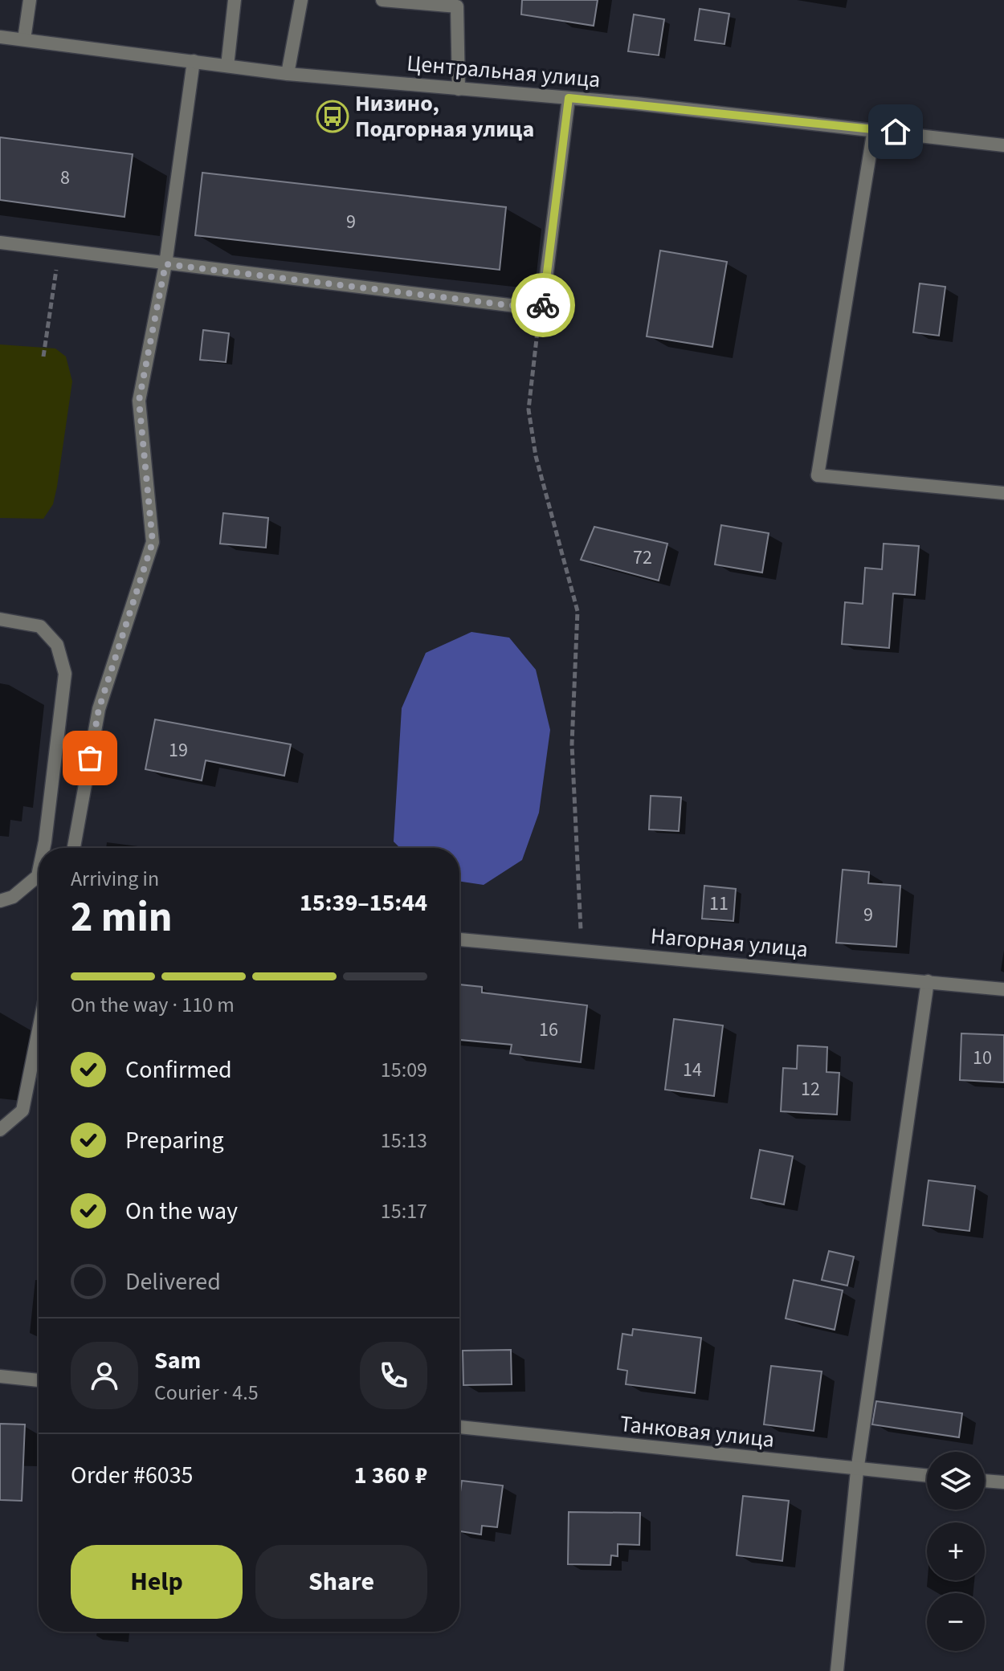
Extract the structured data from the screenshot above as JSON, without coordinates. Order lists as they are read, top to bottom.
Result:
{
  "streets": {
    "street": ["Центральная улица", "Нагорная улица", "Танковая улица"]
  },
  "places": {
    "bus stop": ["Низино, Подгорная улица"]
  },
  "house_numbers": [
    "8",
    "9",
    "72",
    "19",
    "11",
    "9",
    "16",
    "10",
    "14",
    "12"
  ],
  "page": {
    "heading": ["2 min", "Arriving in", "15:39–15:44"],
    "panel": [
      "Sam",
      "Courier · 4.5",
      "Order #6035",
      "1 360 ₽"
    ],
    "bar": "On the way · 110 m",
    "list": [
      ["Confirmed", "15:09"],
      ["Preparing", "15:13"],
      ["On the way", "15:17"],
      "Delivered"
    ],
    "map_buttons": ["+", "−"],
    "buttons": ["Help", "Share"]
  }
}
